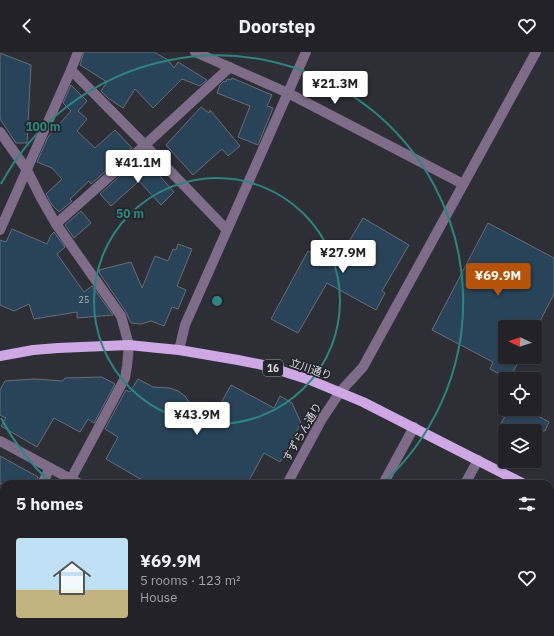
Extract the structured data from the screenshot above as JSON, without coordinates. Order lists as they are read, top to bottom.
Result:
{
  "streets": {
    "main road": ["16", "立川通り"],
    "street": ["すずらん通り"]
  },
  "crossings": [
    ["立川通り", "すずらん通り"]
  ],
  "house_numbers": ["25"],
  "north": "left",
  "page": {
    "header": "Doorstep",
    "price": [
      "¥21.3M",
      "¥41.1M",
      "¥27.9M",
      "¥69.9M",
      "¥43.9M"
    ],
    "heading": "5 homes",
    "list": [
      {
        "name": "¥69.9M",
        "note": "5 rooms · 123 m² · House"
      }
    ]
  },
  "rings": ["100 m", "50 m"]
}
